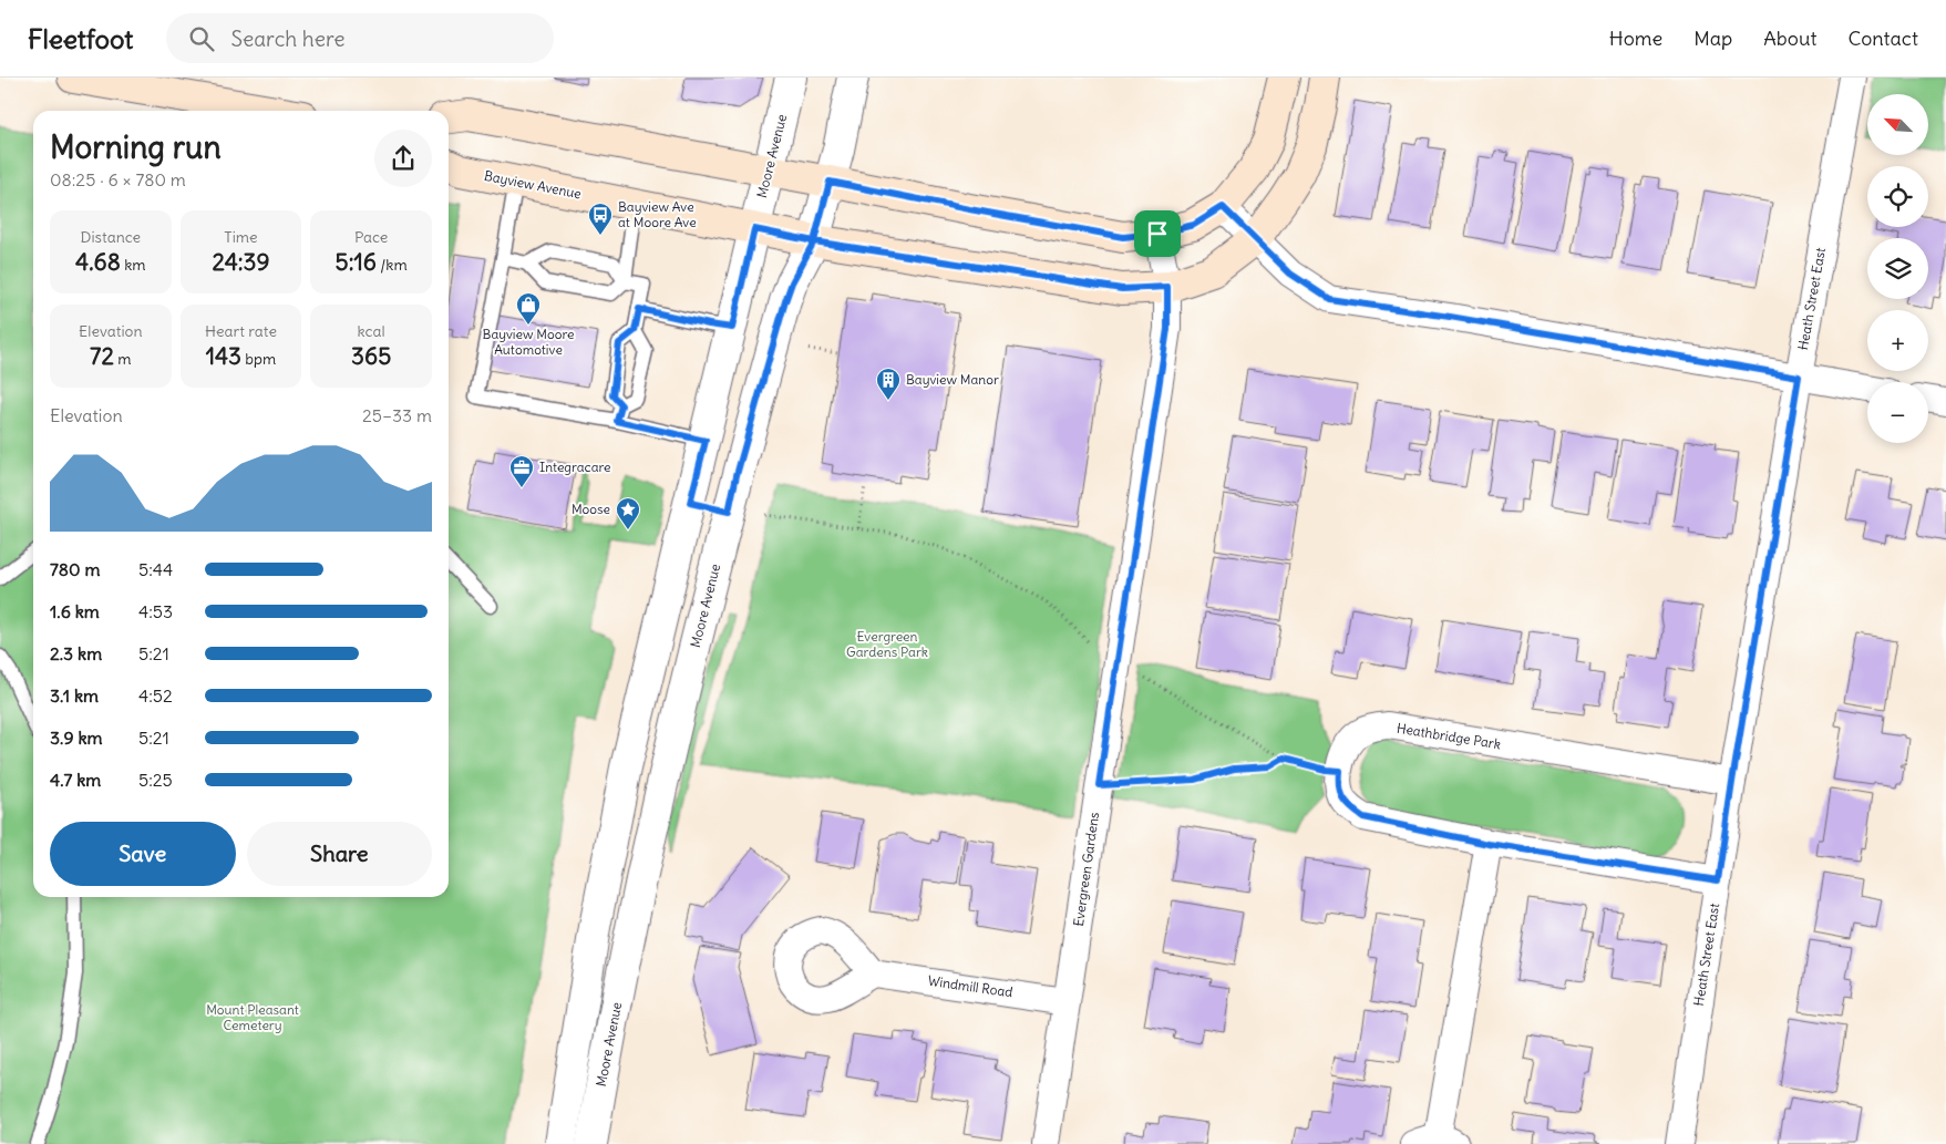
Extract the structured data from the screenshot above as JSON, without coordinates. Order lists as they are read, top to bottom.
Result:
{
  "streets": {
    "main road": ["Bayview Avenue"],
    "street": [
      "Moore Avenue",
      "Heath Street East",
      "Heathbridge Park",
      "Evergreen Gardens",
      "Windmill Road"
    ]
  },
  "crossings": [
    ["Moore Avenue", "Bayview Avenue"],
    ["Bayview Avenue", "Evergreen Gardens"],
    ["Heath Street East", "Heathbridge Park"],
    ["Evergreen Gardens", "Windmill Road"]
  ],
  "parks": ["Evergreen Gardens Park", "Mount Pleasant Cemetery"],
  "places": {
    "bus stop": ["Bayview Ave at Moore Ave"],
    "shop": ["Bayview Moore Automotive"],
    "building": ["Bayview Manor"],
    "office": ["Integracare"],
    "place": ["Moose"]
  },
  "north": "top left",
  "page": {
    "header": "Fleetfoot",
    "search": "Search here",
    "nav": [
      "Home",
      "Map",
      "About",
      "Contact"
    ],
    "map_buttons": ["+", "−"],
    "heading": ["Morning run", "08:25 · 6 × 780 m"],
    "stats": [
      ["Distance", "4.68 km"],
      ["Time", "24:39"],
      ["Pace", "5:16 /km"],
      ["Elevation", "72 m"],
      ["Heart rate", "143 bpm"],
      ["kcal", "365"]
    ],
    "chart": ["Elevation", "25–33 m"],
    "list": [
      {
        "name": "780 m",
        "note": "5:44"
      },
      {
        "name": "1.6 km",
        "note": "4:53"
      },
      {
        "name": "2.3 km",
        "note": "5:21"
      },
      {
        "name": "3.1 km",
        "note": "4:52"
      },
      {
        "name": "3.9 km",
        "note": "5:21"
      },
      {
        "name": "4.7 km",
        "note": "5:25"
      }
    ],
    "buttons": ["Save", "Share"]
  }
}
